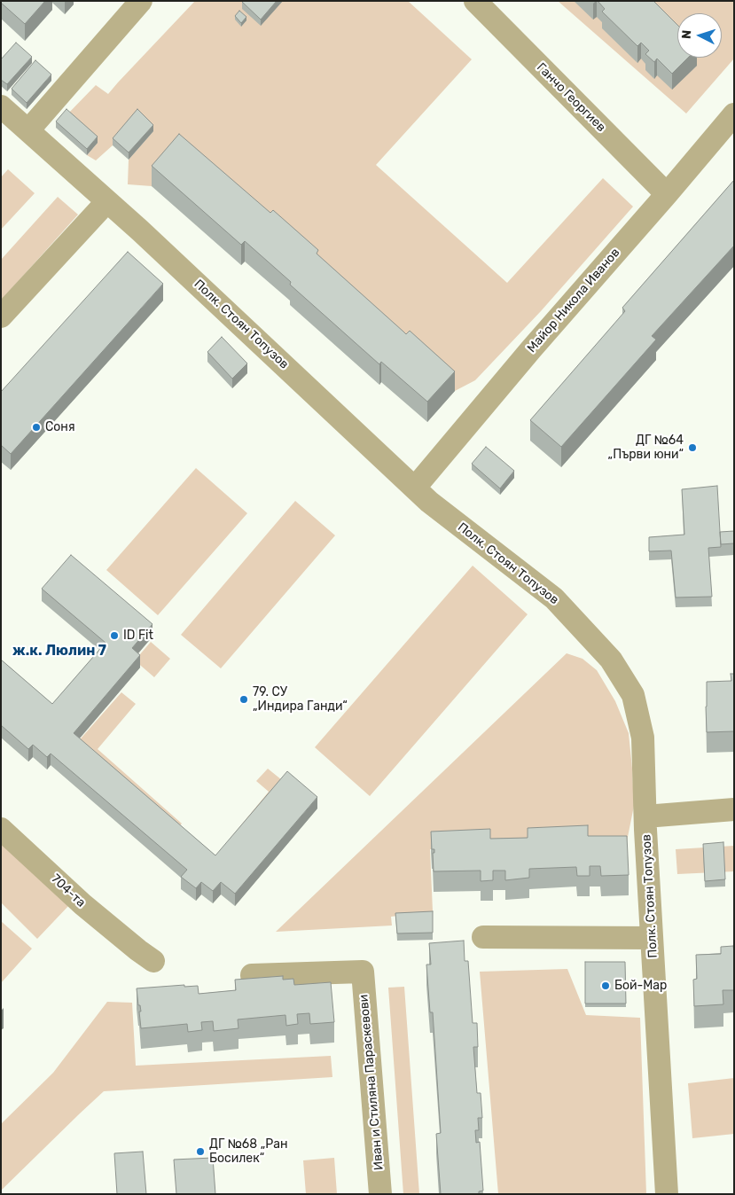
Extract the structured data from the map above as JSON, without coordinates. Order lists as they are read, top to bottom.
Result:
{
  "streets": {
    "street": [
      "Ганчо Георгиев",
      "Майор Никола Иванов",
      "Полк. Стоян Топузов",
      "704-та",
      "Иван и Стиляна Параскевови"
    ]
  },
  "crossings": [
    ["Ганчо Георгиев", "Майор Никола Иванов"],
    ["Майор Никола Иванов", "Полк. Стоян Топузов"]
  ],
  "districts": ["ж.к. Люлин 7"],
  "places": [
    "Соня",
    "ДГ №64 „Първи юни“",
    "ID Fit",
    "79. СУ „Индира Ганди“",
    "Бой-Мар",
    "ДГ №68 „Ран Босилек“"
  ],
  "north": "left"
}
